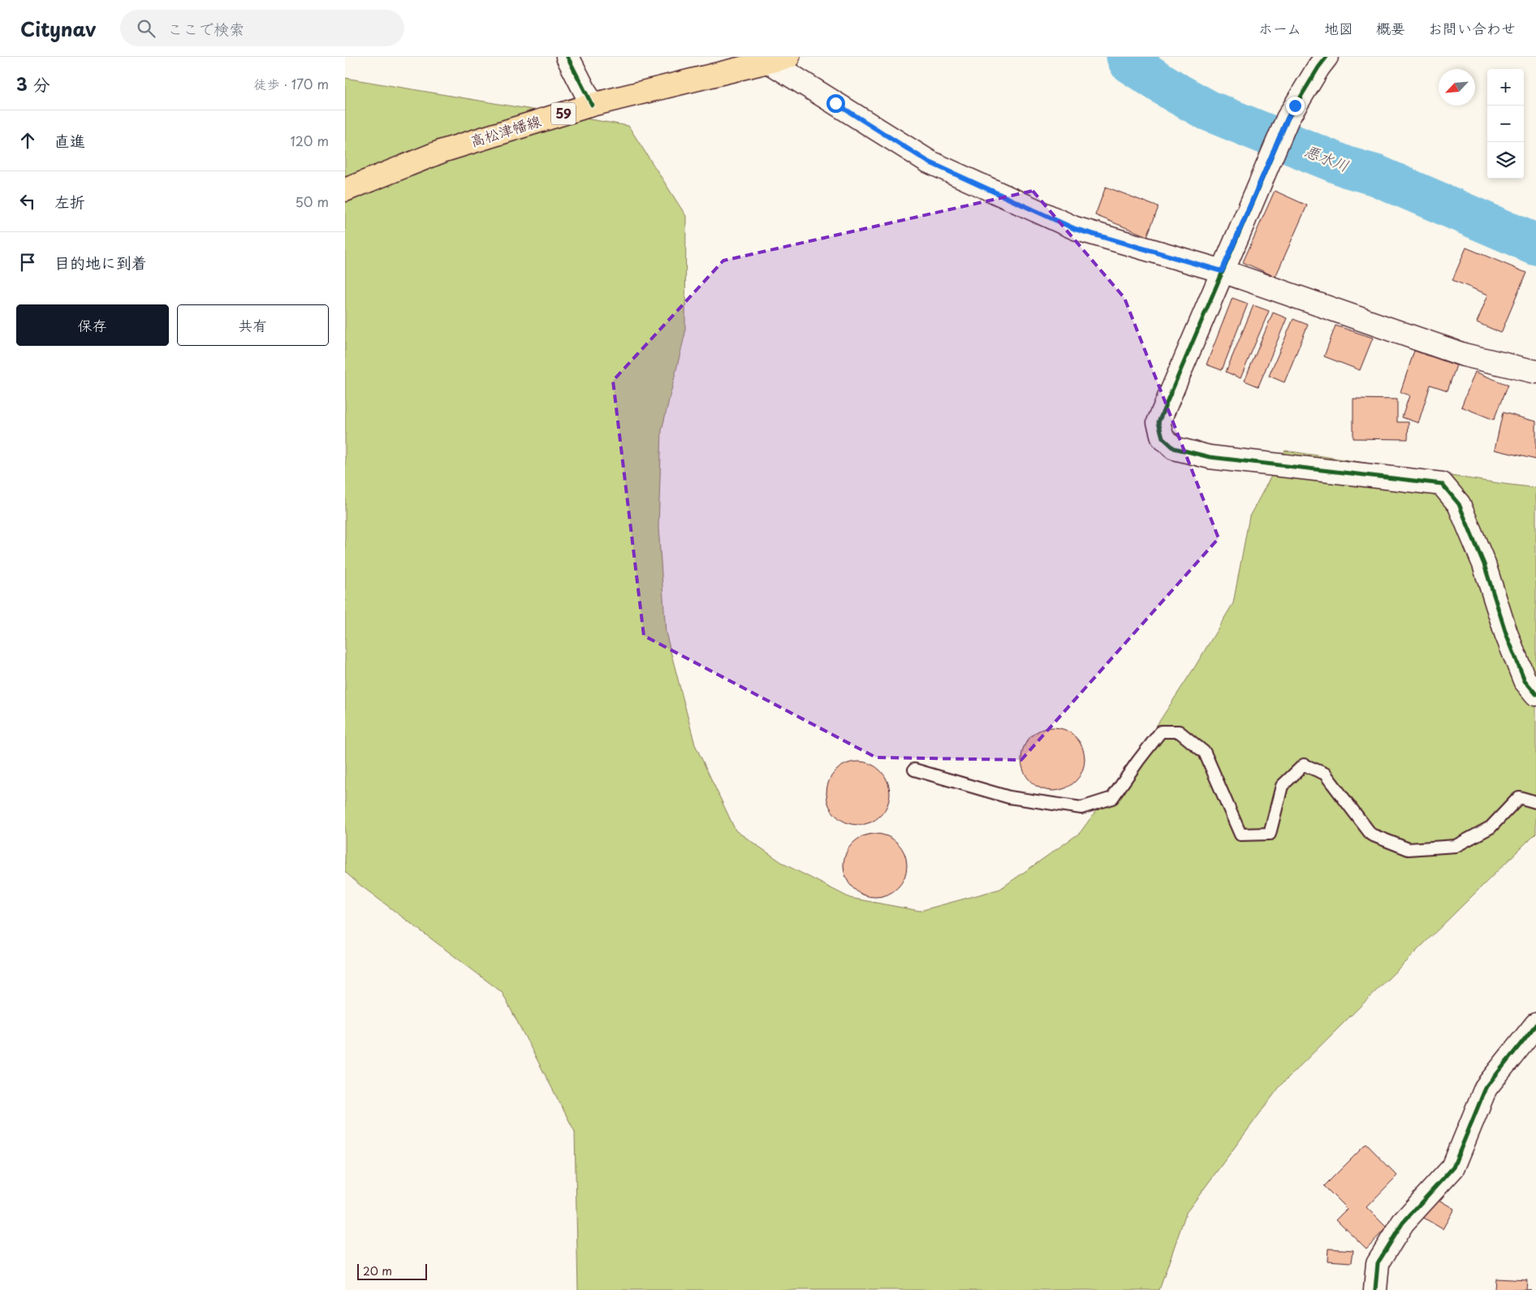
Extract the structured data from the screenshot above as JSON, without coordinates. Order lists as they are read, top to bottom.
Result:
{
  "streets": {
    "main road": ["59", "高松津幡線"]
  },
  "water": ["悪水川"],
  "scale_bar": "20 m",
  "north": "bottom left",
  "page": {
    "header": "Citynav",
    "search": "ここで検索",
    "nav": [
      "ホーム",
      "地図",
      "概要",
      "お問い合わせ"
    ],
    "heading": ["3 分", "徒歩 · 170 m"],
    "map_buttons": ["+", "−"],
    "list": [
      ["直進", "120 m"],
      ["左折", "50 m"],
      "目的地に到着"
    ],
    "buttons": ["保存", "共有"],
    "scale": "20 m"
  }
}
